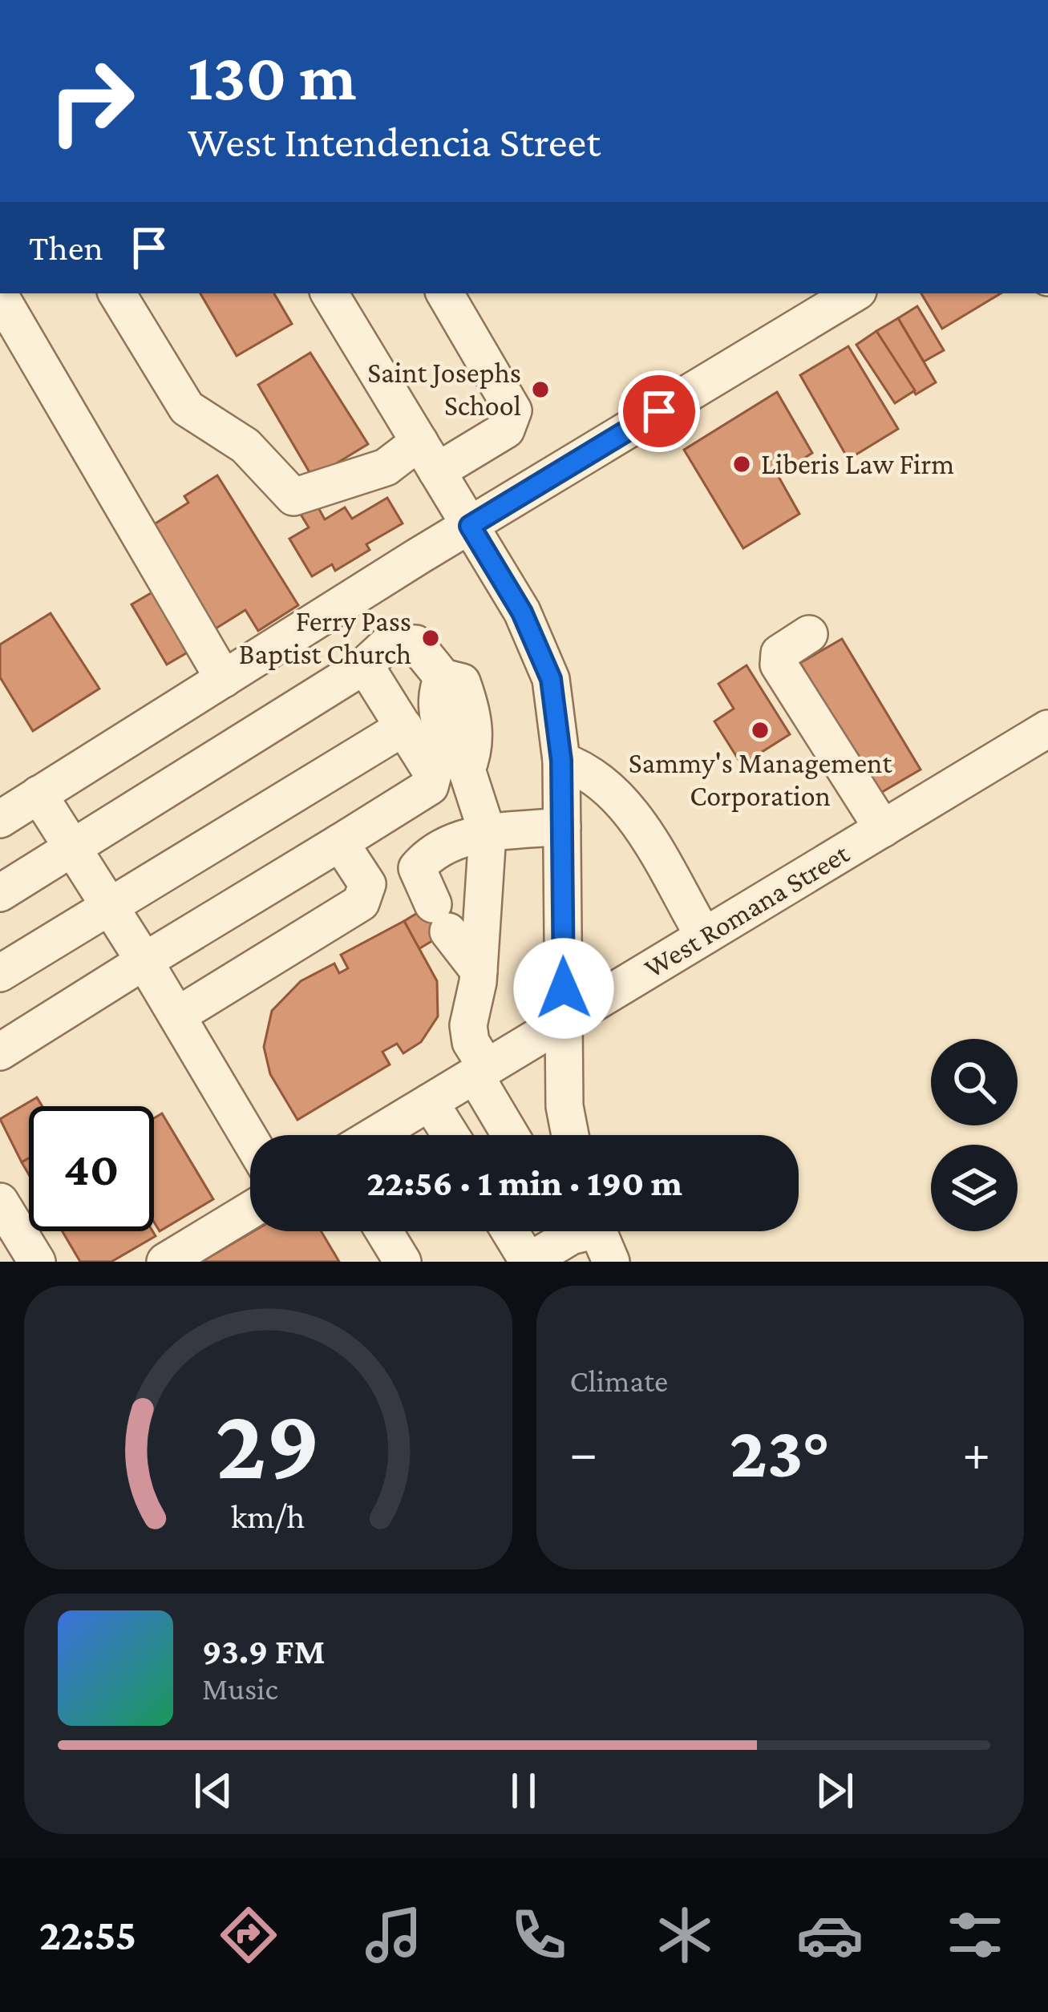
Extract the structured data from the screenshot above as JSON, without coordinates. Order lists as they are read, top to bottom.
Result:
{
  "streets": {
    "street": ["West Romana Street"]
  },
  "places": [
    "Saint Josephs School",
    "Liberis Law Firm",
    "Ferry Pass Baptist Church",
    "Sammy's Management Corporation"
  ],
  "page": {
    "turn": ["130 m", "West Intendencia Street"],
    "then": "Then",
    "limit": "40",
    "trip": "22:56 · 1 min · 190 m",
    "tile": "Climate",
    "heat": ["−", "23°", "+"],
    "song": ["93.9 FM", "Music"],
    "tabs": "22:55",
    "gauge": ["29", "km/h"]
  }
}
